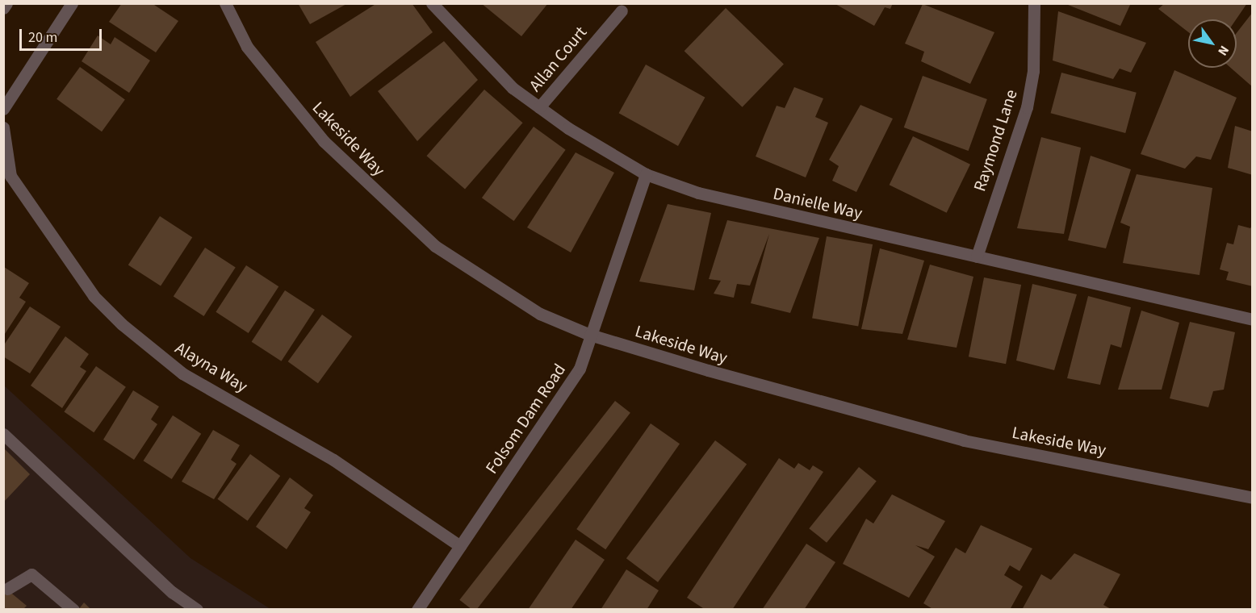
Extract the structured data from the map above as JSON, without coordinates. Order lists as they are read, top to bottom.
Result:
{
  "streets": {
    "street": [
      "Allan Court",
      "Lakeside Way",
      "Raymond Lane",
      "Danielle Way",
      "Alayna Way",
      "Folsom Dam Road"
    ]
  },
  "crossings": [
    ["Allan Court", "Danielle Way"],
    ["Lakeside Way", "Folsom Dam Road"],
    ["Raymond Lane", "Danielle Way"],
    ["Danielle Way", "Folsom Dam Road"],
    ["Alayna Way", "Folsom Dam Road"]
  ],
  "scale_bar": "20 m",
  "north": "bottom right"
}
